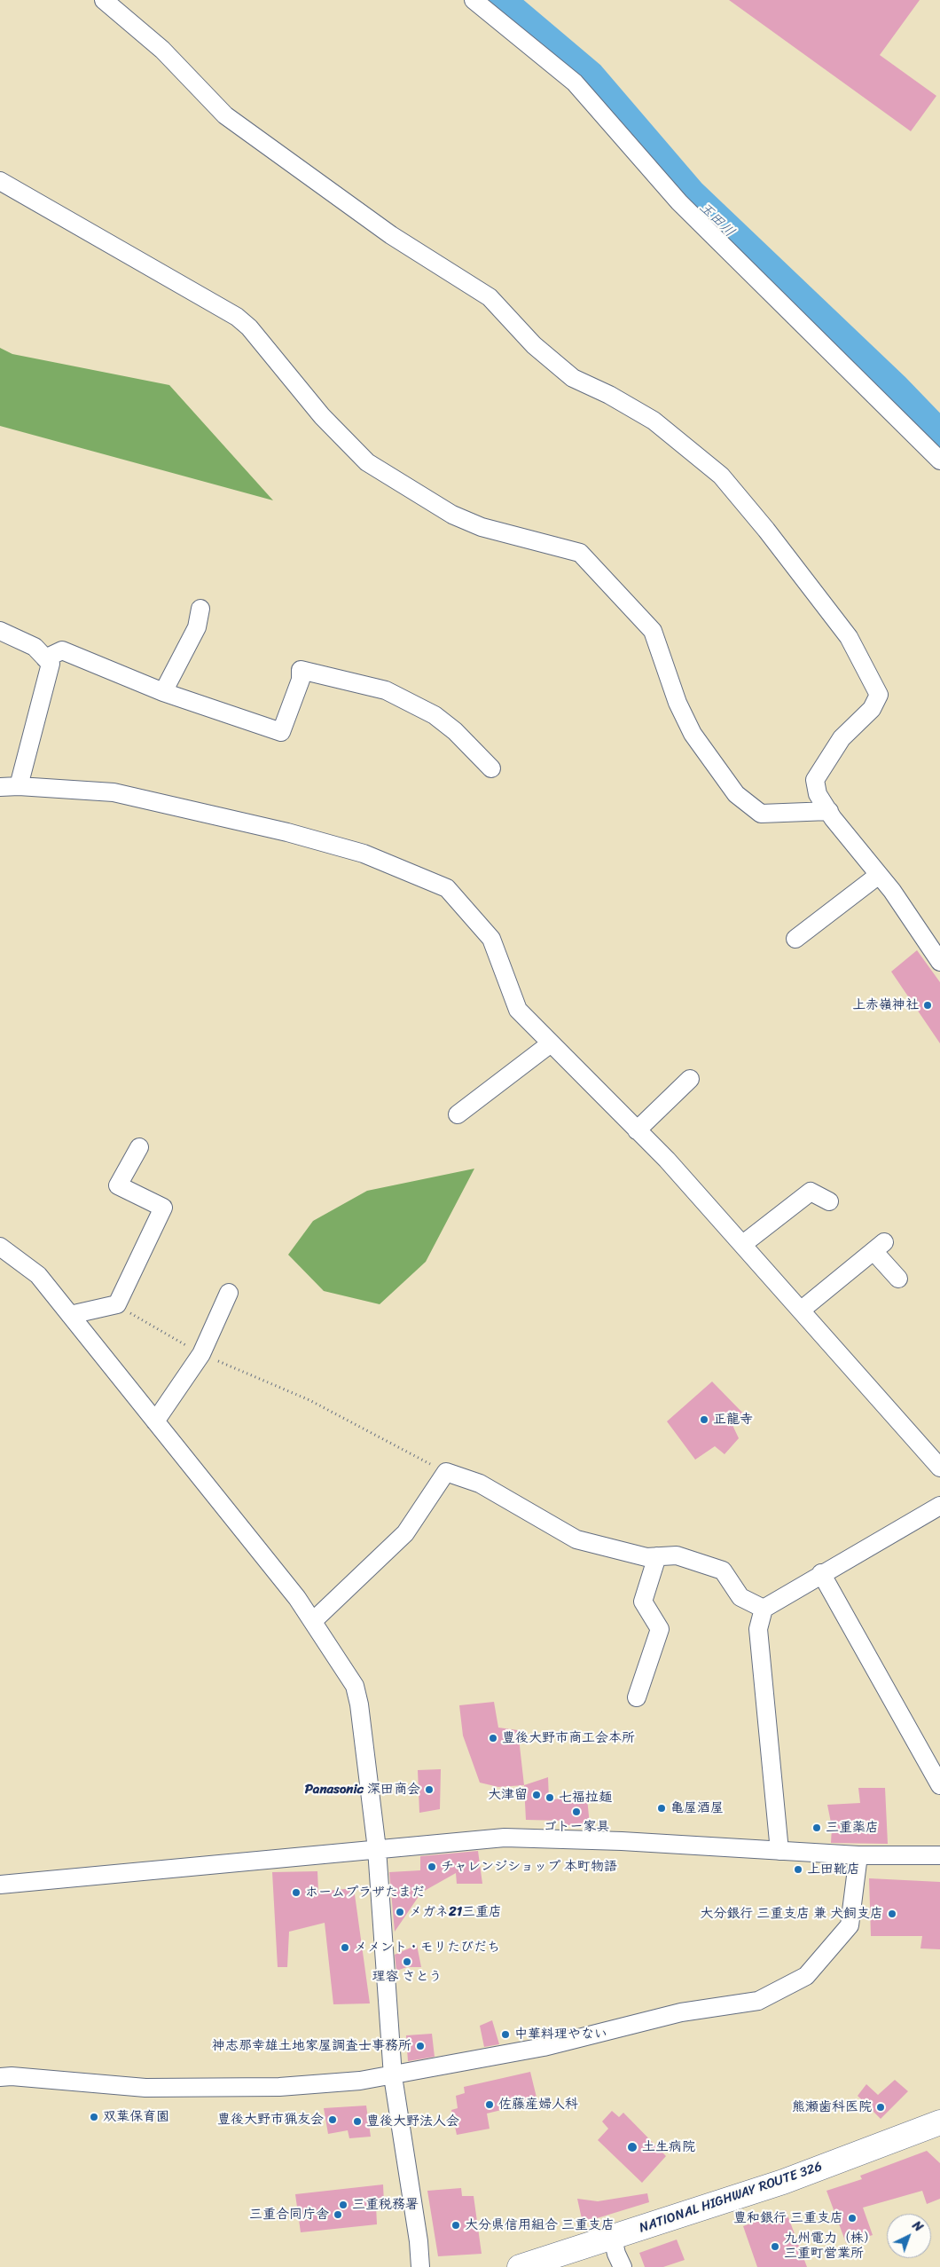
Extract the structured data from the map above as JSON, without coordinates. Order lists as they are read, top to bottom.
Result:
{
  "streets": {
    "highway": ["NATIONAL HIGHWAY ROUTE 326"]
  },
  "water": ["玉田川"],
  "places": [
    "上赤嶺神社",
    "正龍寺",
    "豊後大野市商工会本所",
    "Panasonic 深田商会",
    "大津留",
    "七福拉麺",
    "亀屋酒屋",
    "ゴトー家具",
    "三重薬店",
    "チャレンジショップ 本町物語",
    "上田靴店",
    "ホームプラザたまだ",
    "メガネ21三重店",
    "大分銀行 三重支店 兼 犬飼支店",
    "メメント・モリたびだち",
    "理容 さとう",
    "中華料理やない",
    "神志那幸雄土地家屋調査士事務所",
    "佐藤産婦人科",
    "熊瀬歯科医院",
    "双葉保育園",
    "豊後大野市猟友会",
    "豊後大野法人会",
    "土生病院",
    "三重税務署",
    "三重合同庁舎",
    "豊和銀行 三重支店",
    "大分県信用組合 三重支店",
    "九州電力（株） 三重町営業所"
  ],
  "north": "top right"
}
